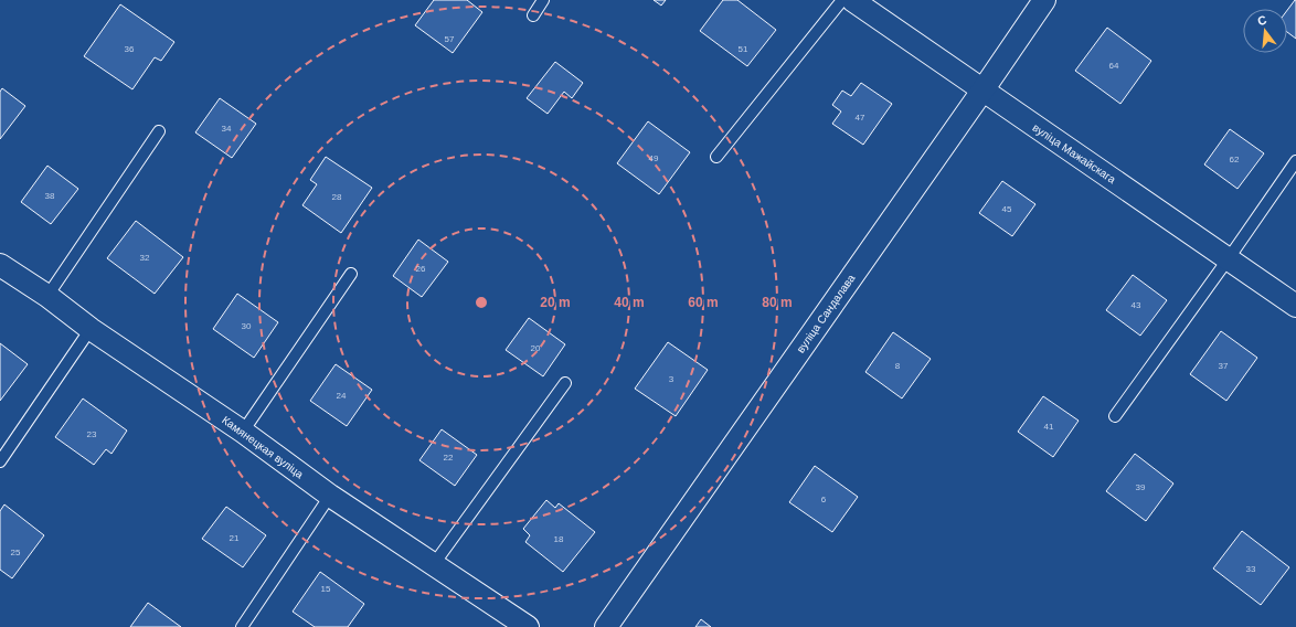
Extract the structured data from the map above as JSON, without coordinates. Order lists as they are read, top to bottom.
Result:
{
  "streets": {
    "street": ["вуліца Мажайскага", "вуліца Сандалава", "Камянецкая вуліца"]
  },
  "crossings": [
    ["вуліца Мажайскага", "вуліца Сандалава"]
  ],
  "house_numbers": [
    "57",
    "36",
    "51",
    "64",
    "47",
    "34",
    "49",
    "62",
    "38",
    "28",
    "45",
    "32",
    "26",
    "43",
    "30",
    "20",
    "8",
    "37",
    "3",
    "24",
    "41",
    "23",
    "22",
    "39",
    "6",
    "21",
    "18",
    "25",
    "33",
    "15"
  ],
  "north": "top",
  "rings": [
    "20 m",
    "40 m",
    "60 m",
    "80 m"
  ]
}
